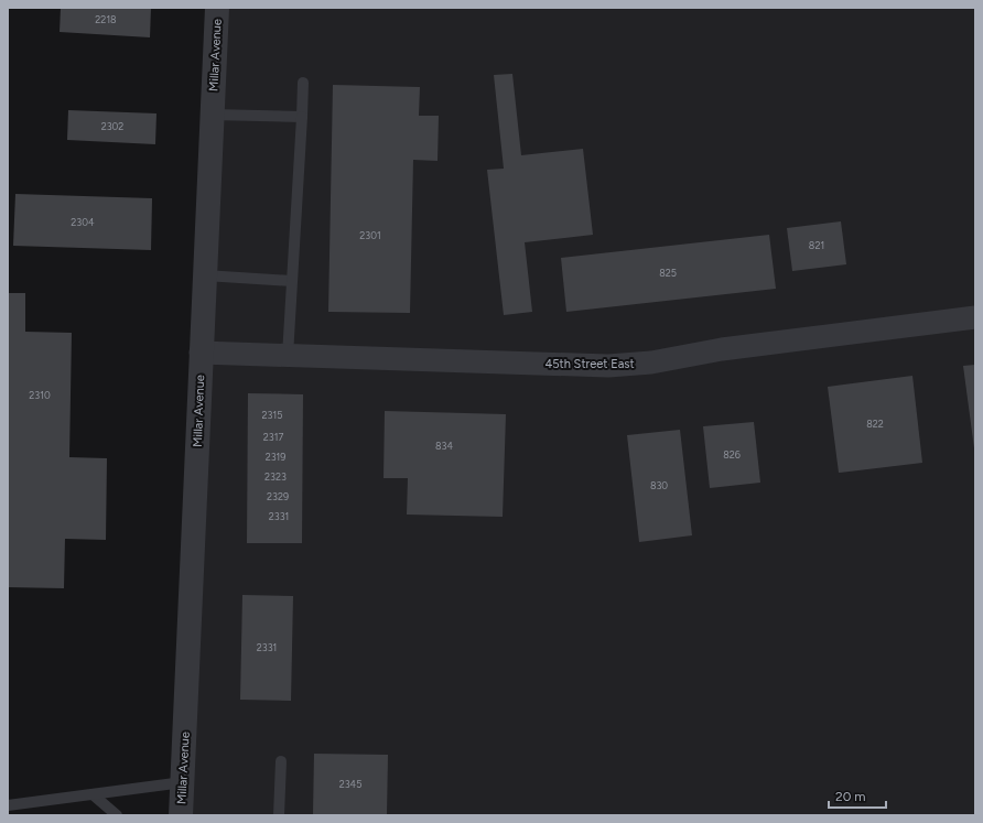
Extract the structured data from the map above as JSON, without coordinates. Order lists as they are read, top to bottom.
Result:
{
  "streets": {
    "street": ["Millar Avenue", "45th Street East"]
  },
  "crossings": [
    ["Millar Avenue", "45th Street East"]
  ],
  "house_numbers": [
    "2218",
    "2302",
    "2304",
    "2301",
    "821",
    "825",
    "2310",
    "2315",
    "822",
    "2317",
    "834",
    "826",
    "2319",
    "2323",
    "830",
    "2329",
    "2331",
    "2331",
    "2345"
  ],
  "scale_bar": "20 m"
}
